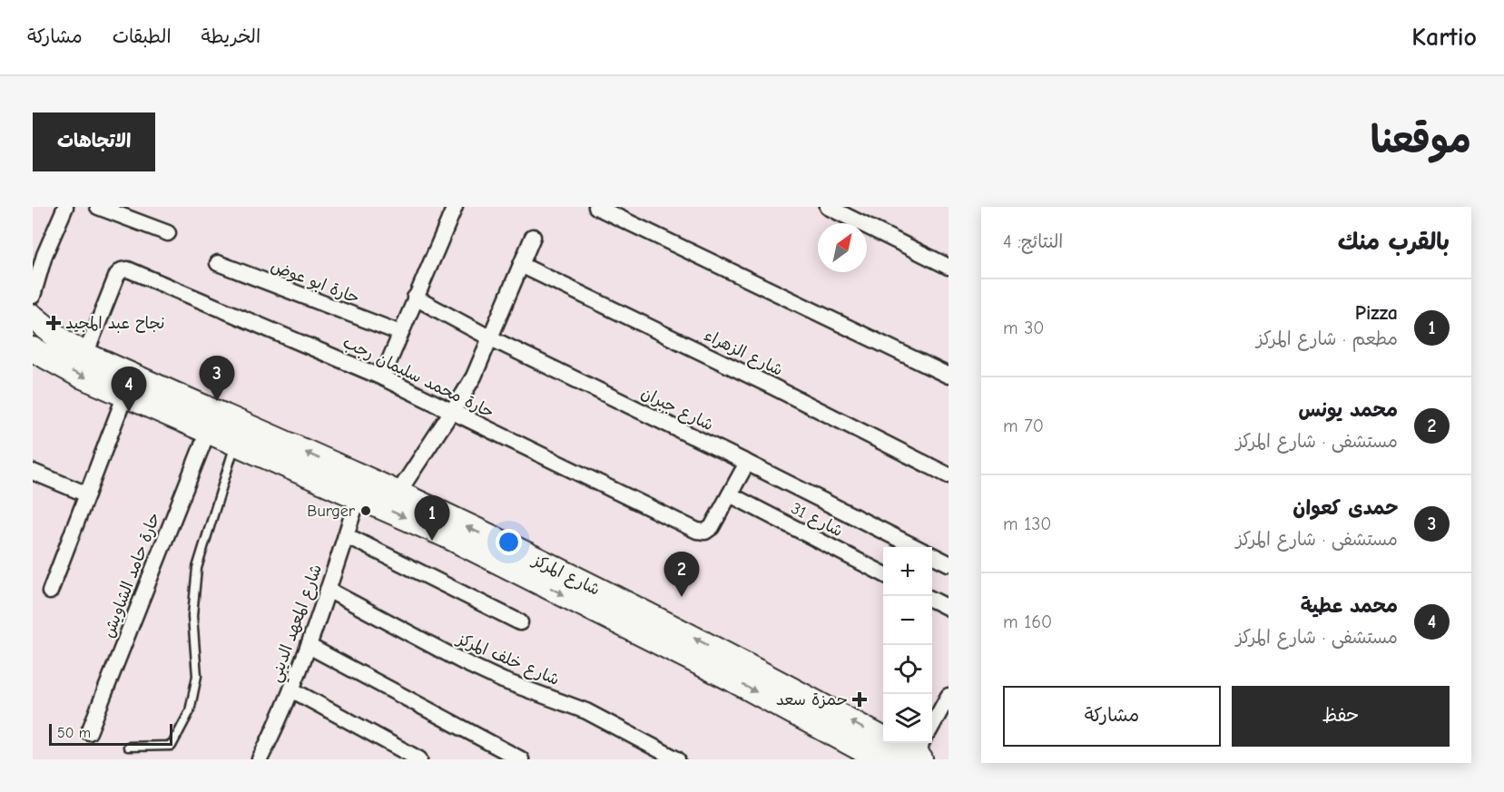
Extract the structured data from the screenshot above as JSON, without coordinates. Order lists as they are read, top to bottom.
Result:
{
  "streets": {
    "main road": ["شارع المركز"],
    "street": [
      "حارة ابو عوض",
      "شارع الزهراء",
      "حارة محمد سليمان رجب",
      "شارع جبران",
      "شارع 31",
      "حارة حامد الشاويش",
      "شارع المعهد الديني",
      "شارع خلف المركز"
    ]
  },
  "crossings": [
    ["حارة محمد سليمان رجب", "شارع جبران"],
    ["حارة محمد سليمان رجب", "شارع 31"],
    ["حارة محمد سليمان رجب", "شارع المركز"],
    ["حارة حامد الشاويش", "شارع المركز"],
    ["شارع المركز", "شارع المعهد الديني"],
    ["شارع المعهد الديني", "شارع خلف المركز"]
  ],
  "places": {
    "health": ["نجاح عبد المجيد", "حمزة سعد"],
    "other": ["Burger"]
  },
  "scale_bar": "50 m",
  "north": "top right",
  "page": {
    "header": "Kartio",
    "nav": ["الخريطة", "الطبقات", "مشاركة"],
    "title": "موقعنا",
    "buttons": [
      "الاتجاهات",
      ["حفظ", "مشاركة"]
    ],
    "heading": ["بالقرب منك", "النتائج: 4"],
    "list": [
      {
        "mark": "1",
        "name": "Pizza",
        "note": "مطعم · شارع المركز",
        "value": "30 m"
      },
      {
        "mark": "2",
        "name": "محمد يونس",
        "note": "مستشفى · شارع المركز",
        "value": "70 m"
      },
      {
        "mark": "3",
        "name": "حمدى كعوان",
        "note": "مستشفى · شارع المركز",
        "value": "130 m"
      },
      {
        "mark": "4",
        "name": "محمد عطية",
        "note": "مستشفى · شارع المركز",
        "value": "160 m"
      }
    ],
    "pins": [
      "3",
      "4",
      "1",
      "2"
    ],
    "map_buttons": ["+", "−"],
    "scale": "50 m"
  }
}
